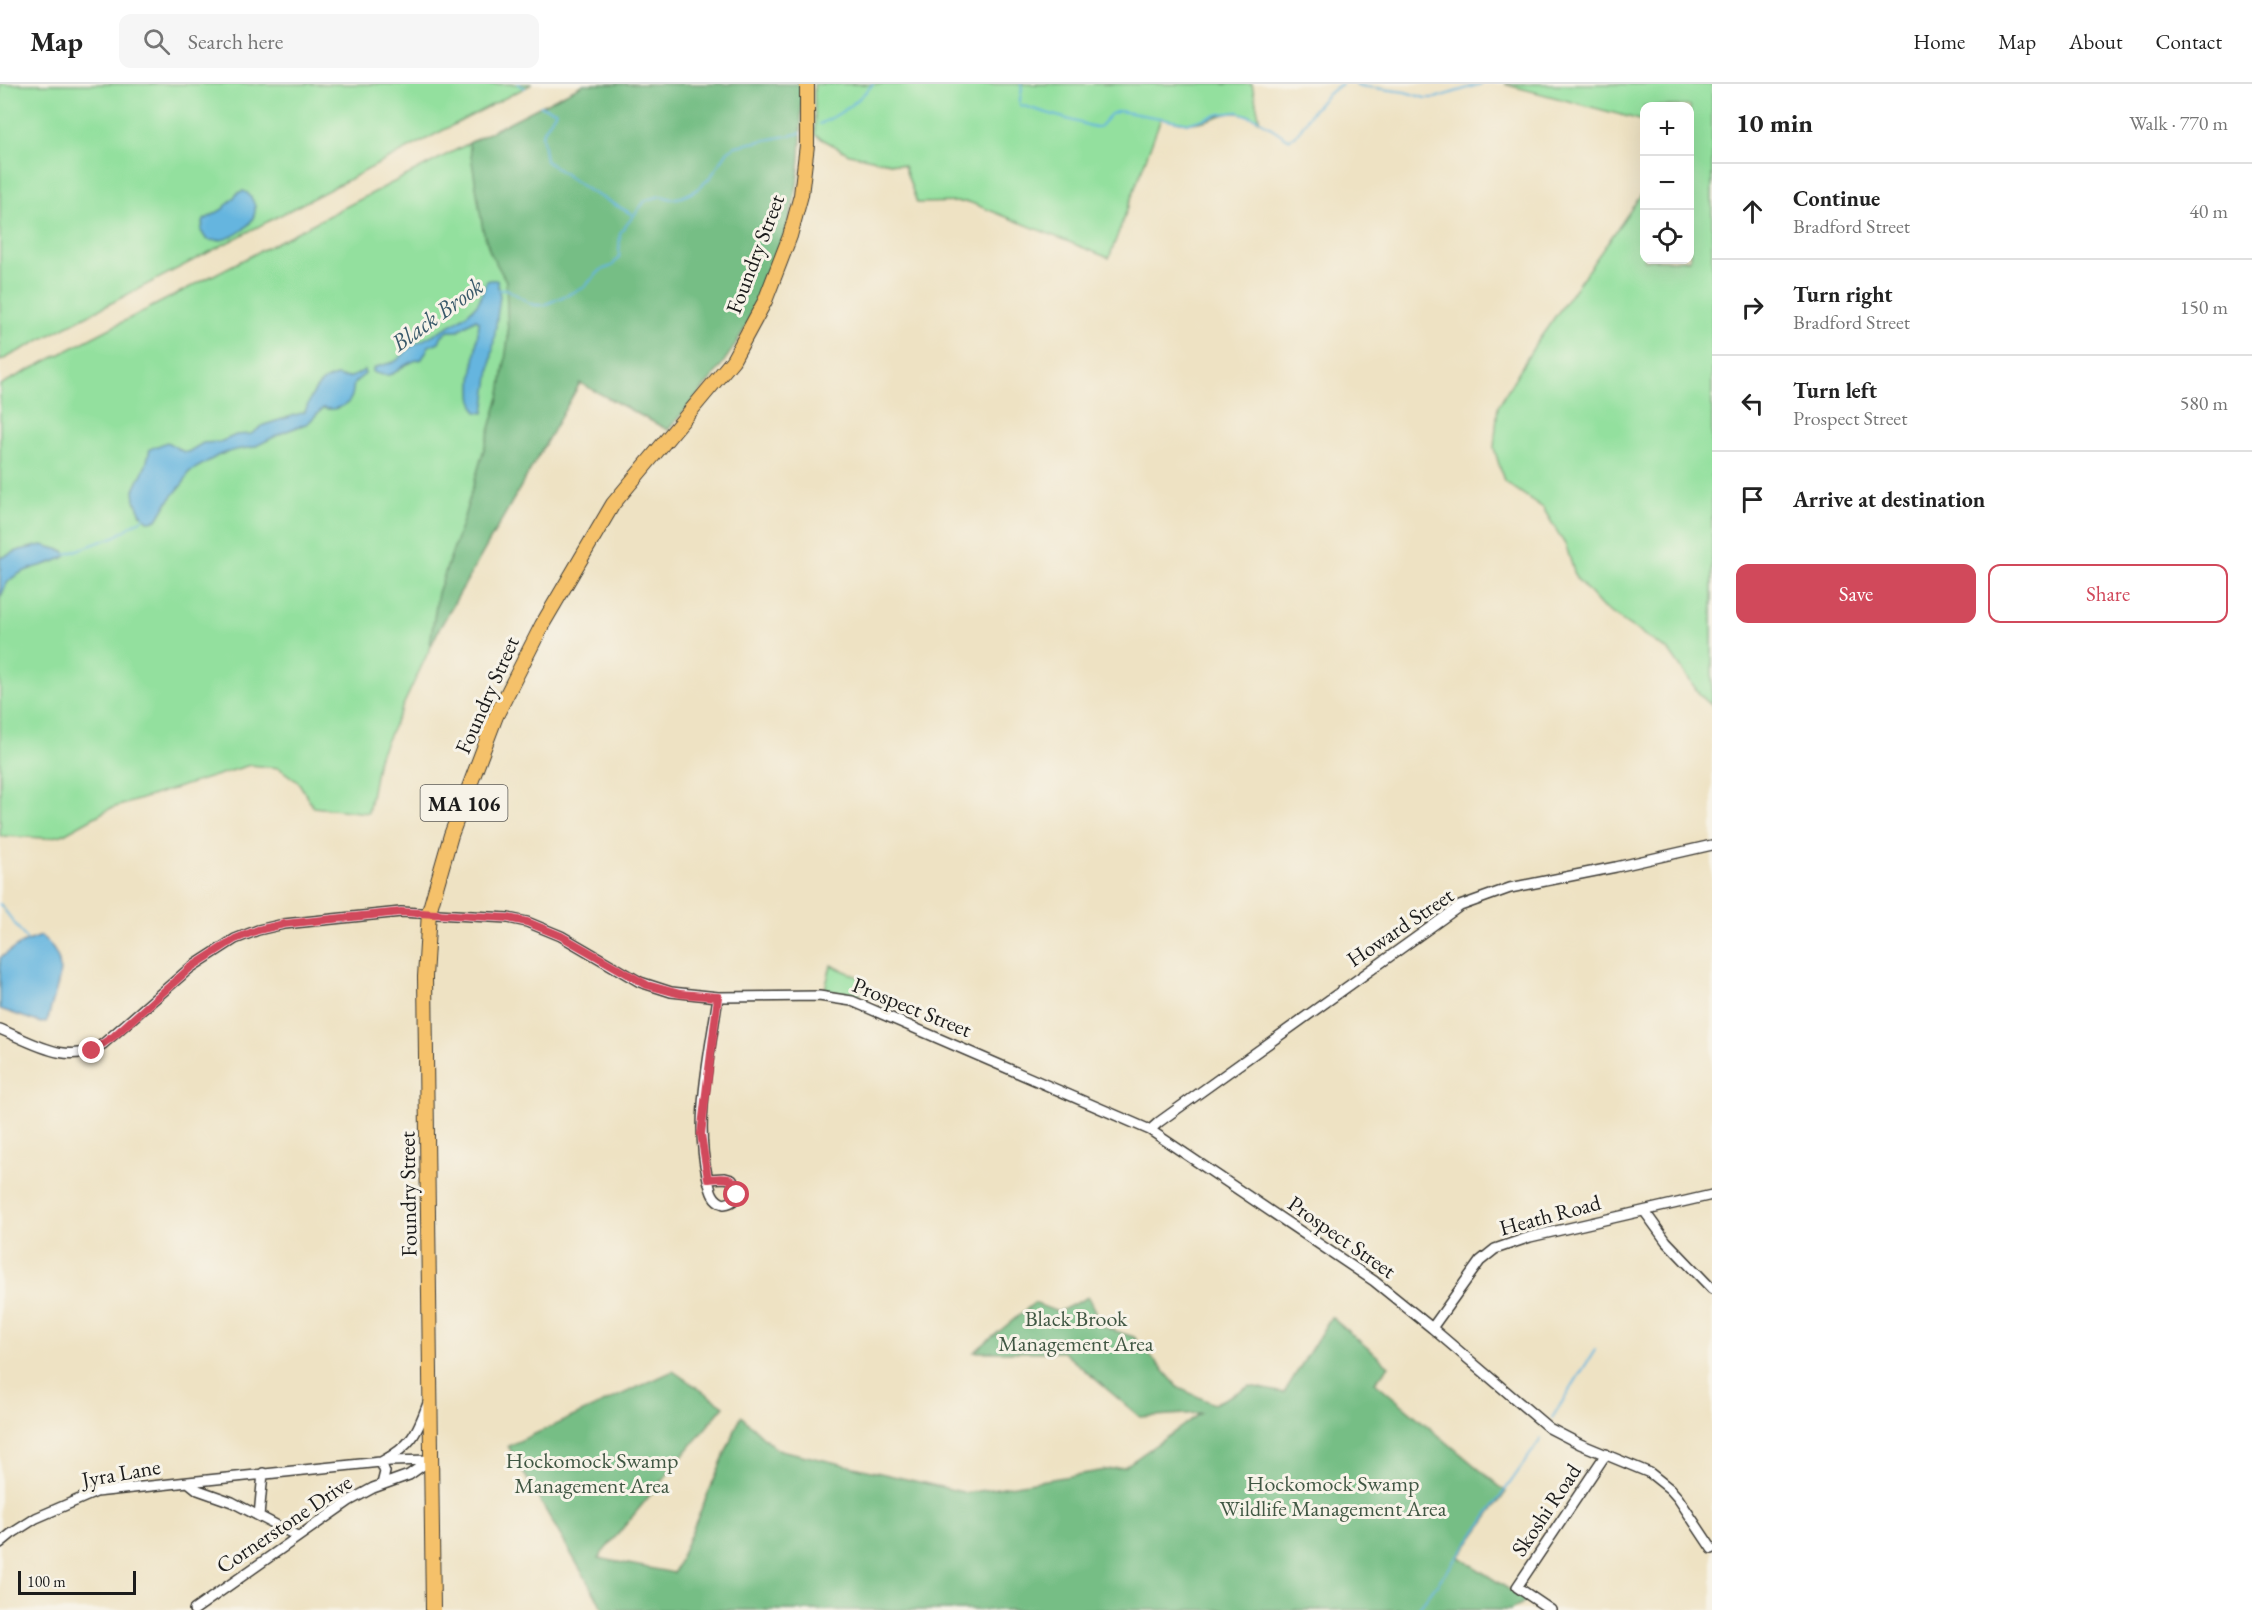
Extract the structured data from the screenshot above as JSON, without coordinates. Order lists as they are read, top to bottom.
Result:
{
  "streets": {
    "main road": ["Foundry Street", "MA 106"],
    "street": [
      "Howard Street",
      "Prospect Street",
      "Heath Road",
      "Jyra Lane",
      "Skoshi Road",
      "Cornerstone Drive"
    ]
  },
  "crossings": [
    ["Foundry Street", "Prospect Street"],
    ["Foundry Street", "Jyra Lane"],
    ["Foundry Street", "Cornerstone Drive"],
    ["Howard Street", "Prospect Street"],
    ["Prospect Street", "Heath Road"],
    ["Prospect Street", "Skoshi Road"],
    ["Jyra Lane", "Cornerstone Drive"]
  ],
  "water": ["Black Brook"],
  "parks": ["Black Brook Management Area", "Hockomock Swamp Management Area", "Hockomock Swamp Wildlife Management Area"],
  "scale_bar": "100 m",
  "page": {
    "header": "Map",
    "search": "Search here",
    "nav": [
      "Home",
      "Map",
      "About",
      "Contact"
    ],
    "heading": ["10 min", "Walk · 770 m"],
    "map_buttons": ["+", "−"],
    "list": [
      ["Continue", "Bradford Street", "40 m"],
      ["Turn right", "Bradford Street", "150 m"],
      ["Turn left", "Prospect Street", "580 m"],
      "Arrive at destination"
    ],
    "buttons": ["Save", "Share"],
    "scale": "100 m"
  }
}
